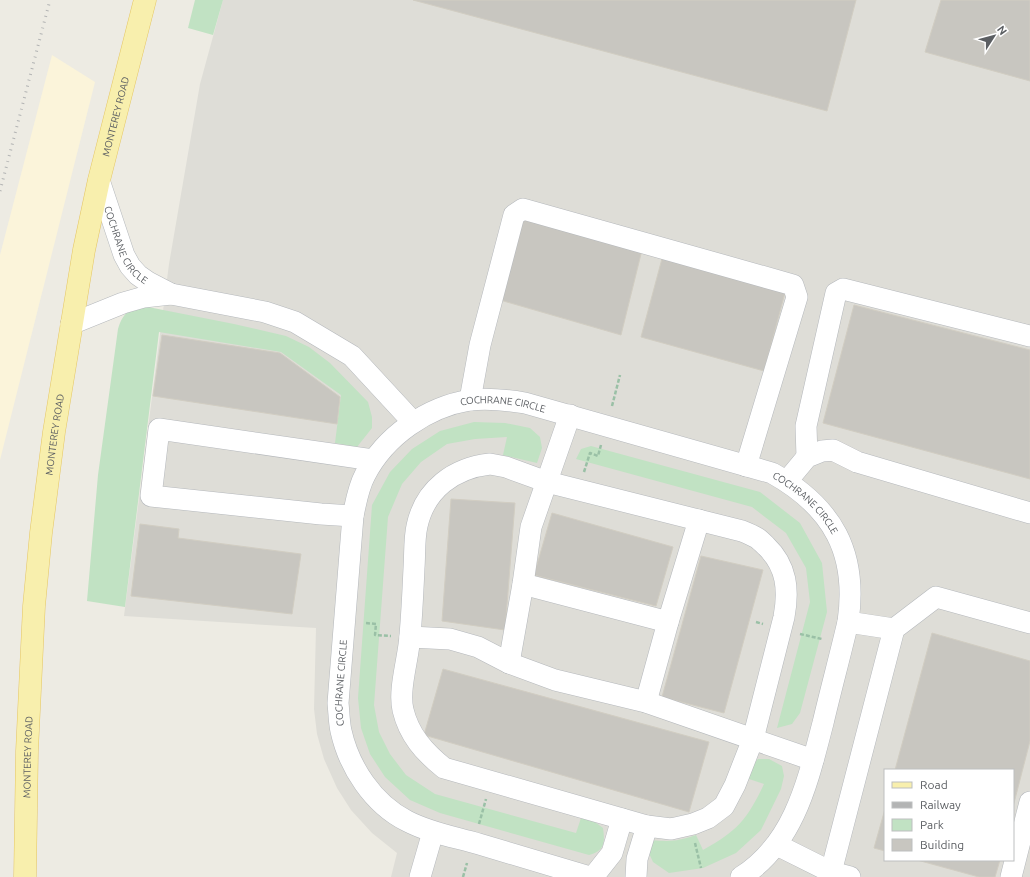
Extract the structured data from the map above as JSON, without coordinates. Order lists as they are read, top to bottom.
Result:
{
  "streets": {
    "main road": ["MONTEREY ROAD"],
    "street": ["COCHRANE CIRCLE"]
  },
  "crossings": [
    ["MONTEREY ROAD", "COCHRANE CIRCLE"]
  ],
  "legend": [
    "Road",
    "Railway",
    "Park",
    "Building"
  ],
  "north": "top right"
}
